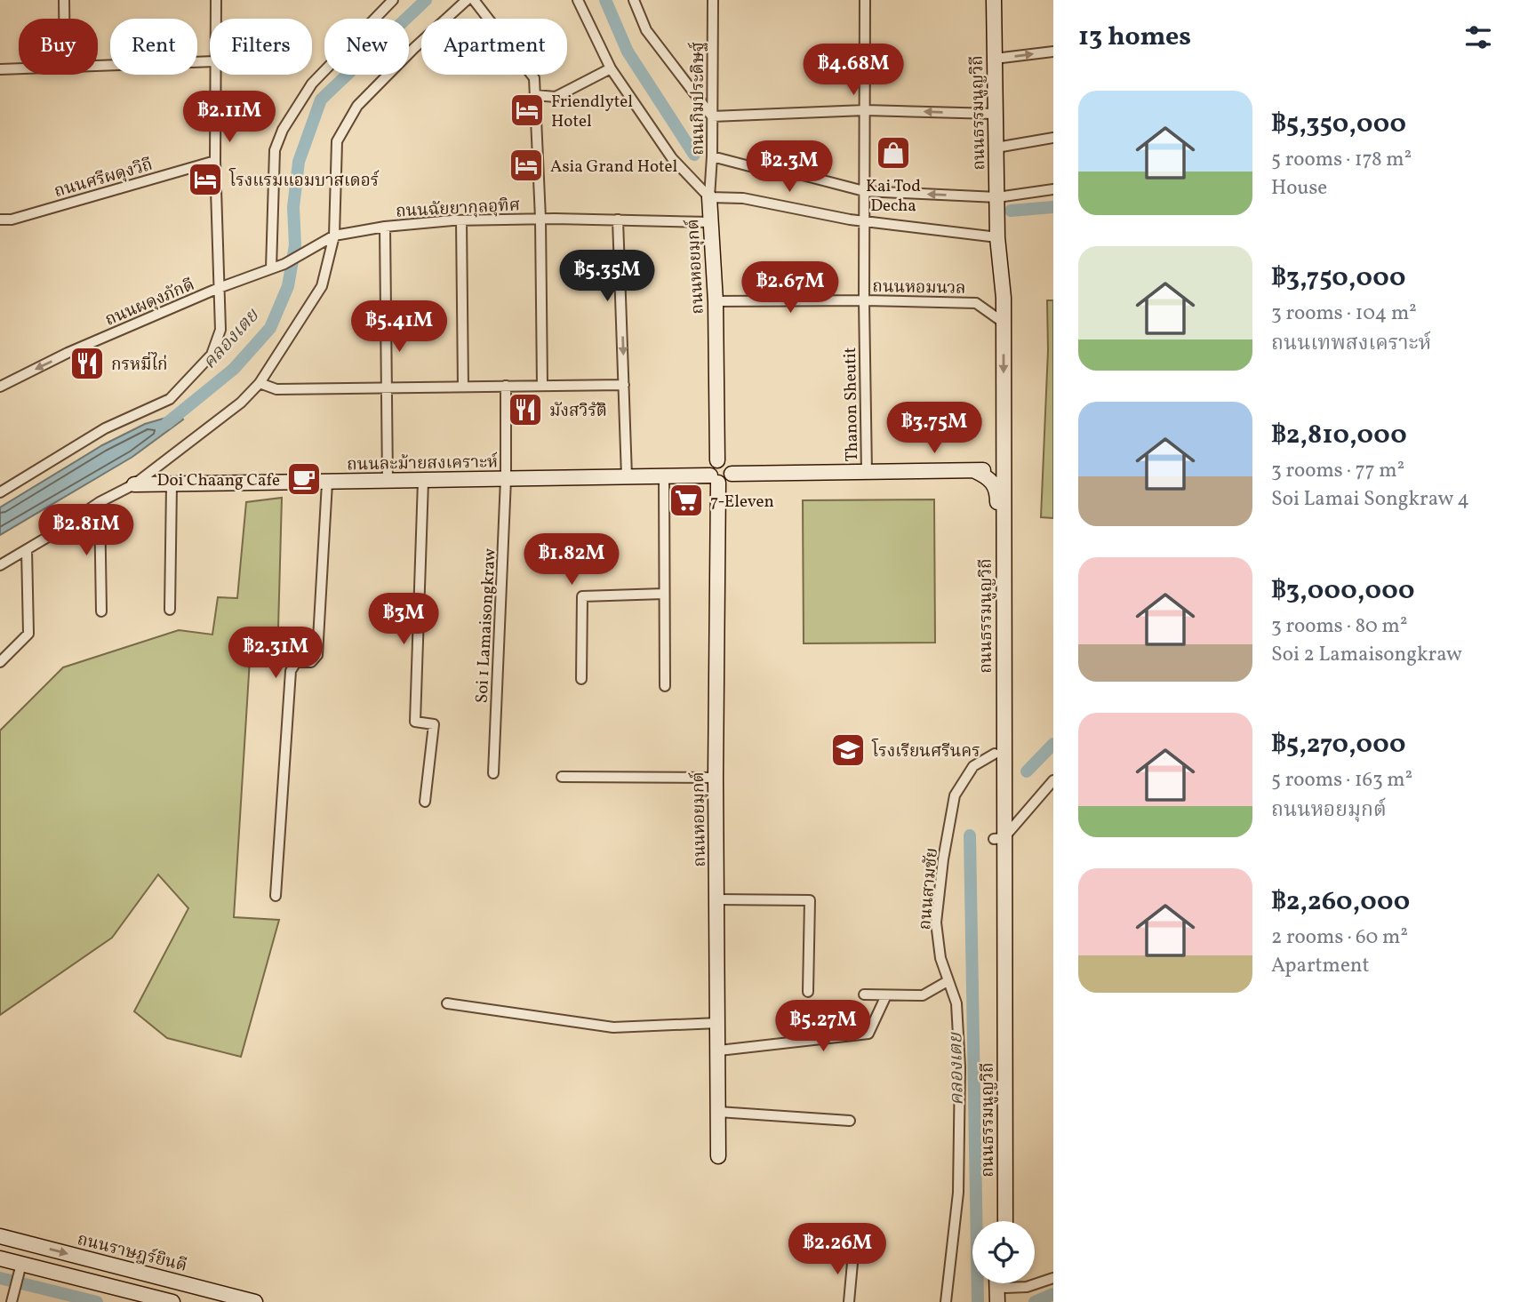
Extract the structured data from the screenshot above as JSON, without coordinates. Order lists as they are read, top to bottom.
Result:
{
  "streets": {
    "street": [
      "ถนนกิมประดิษฐ์",
      "ถนนธรรมนูญวิถี",
      "ถนนศรีผดุงวิถี",
      "ถนนฉัยยากุลอุทิศ",
      "ถนนหอยมุกต์",
      "ถนนหอมนวล",
      "ถนนผดุงภักดี",
      "Thanon Sheutit",
      "ถนนละม้ายสงเคราะห์",
      "Soi 1 Lamaisongkraw",
      "ถนนสามชัย",
      "ถนนราษฎร์ยินดี"
    ]
  },
  "crossings": [
    ["ถนนกิมประดิษฐ์", "ถนนหอยมุกต์"],
    ["ถนนธรรมนูญวิถี", "ถนนหอมนวล"],
    ["ถนนธรรมนูญวิถี", "ถนนสามชัย"],
    ["ถนนศรีผดุงวิถี", "ถนนผดุงภักดี"],
    ["ถนนฉัยยากุลอุทิศ", "ถนนหอยมุกต์"],
    ["ถนนฉัยยากุลอุทิศ", "ถนนผดุงภักดี"],
    ["ถนนฉัยยากุลอุทิศ", "ถนนละม้ายสงเคราะห์"],
    ["ถนนหอยมุกต์", "ถนนหอมนวล"],
    ["ถนนหอยมุกต์", "ถนนละม้ายสงเคราะห์"],
    ["ถนนหอมนวล", "Thanon Sheutit"],
    ["ถนนละม้ายสงเคราะห์", "Soi 1 Lamaisongkraw"]
  ],
  "one_way": ["ถนนผดุงภักดี"],
  "water": ["คลองเตย"],
  "places": {
    "hotel": ["Friendlytel Hotel", "Asia Grand Hotel", "โรงแรมแอมบาสเดอร์"],
    "shop": ["Kai Tod Decha"],
    "restaurant": ["กรหมี่ไก่", "มังสวิรัติ"],
    "cafe": ["Doi Chaang Cafe"],
    "supermarket": ["7-Eleven"],
    "school or university": ["โรงเรียนศรีนคร"]
  },
  "page": {
    "heading": "13 homes",
    "chip": [
      "Buy",
      "Rent",
      "Filters",
      "New",
      "Apartment"
    ],
    "price": [
      "฿4.68M",
      "฿2.11M",
      "฿2.3M",
      "฿5.35M",
      "฿2.67M",
      "฿5.41M",
      "฿3.75M",
      "฿2.81M",
      "฿1.82M",
      "฿3M",
      "฿2.31M",
      "฿5.27M",
      "฿2.26M"
    ],
    "list": [
      {
        "name": "฿5,350,000",
        "note": "5 rooms · 178 m² · House"
      },
      {
        "name": "฿3,750,000",
        "note": "3 rooms · 104 m² · ถนนเทพสงเคราะห์"
      },
      {
        "name": "฿2,810,000",
        "note": "3 rooms · 77 m² · Soi Lamai Songkraw 4"
      },
      {
        "name": "฿3,000,000",
        "note": "3 rooms · 80 m² · Soi 2 Lamaisongkraw"
      },
      {
        "name": "฿5,270,000",
        "note": "5 rooms · 163 m² · ถนนหอยมุกต์"
      },
      {
        "name": "฿2,260,000",
        "note": "2 rooms · 60 m² · Apartment"
      }
    ]
  }
}
